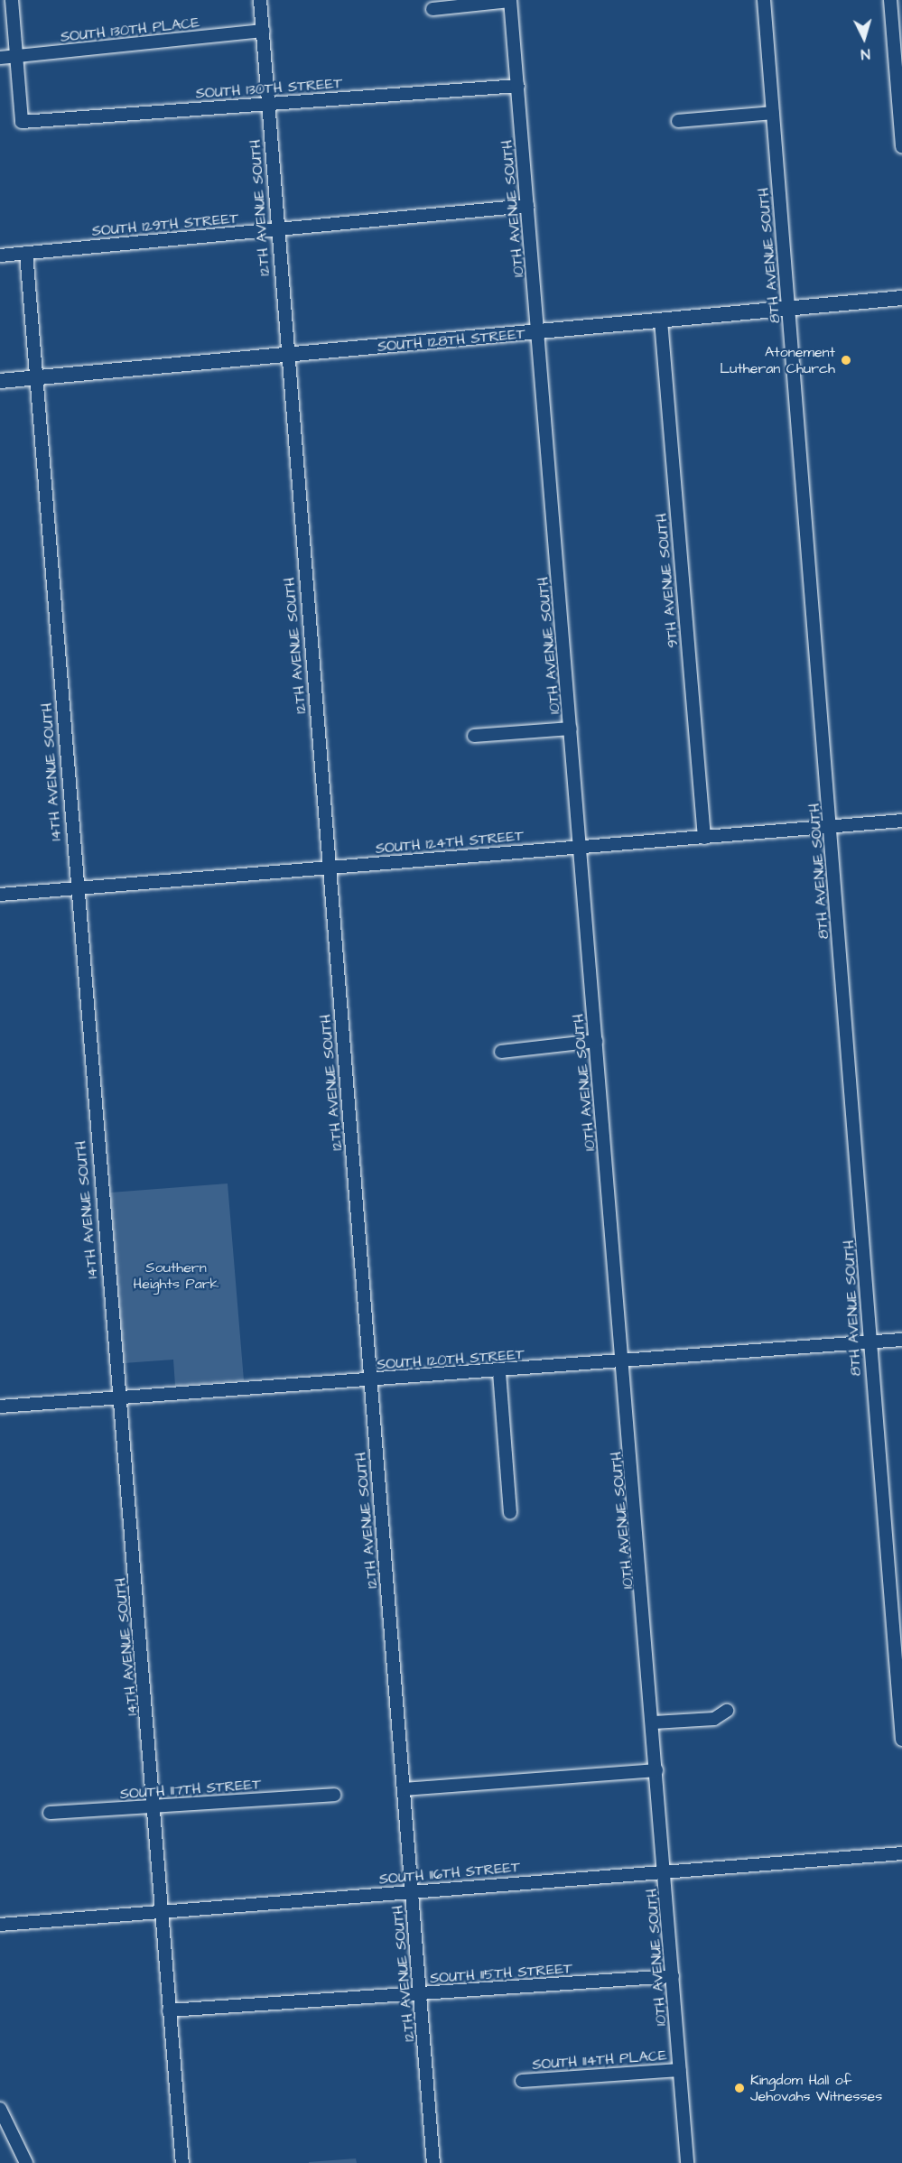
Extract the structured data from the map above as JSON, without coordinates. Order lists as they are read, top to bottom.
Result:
{
  "streets": {
    "main road": ["SOUTH 128TH STREET"],
    "street": [
      "SOUTH 130TH PLACE",
      "SOUTH 130TH STREET",
      "12TH AVENUE SOUTH",
      "10TH AVENUE SOUTH",
      "SOUTH 129TH STREET",
      "8TH AVENUE SOUTH",
      "9TH AVENUE SOUTH",
      "14TH AVENUE SOUTH",
      "SOUTH 124TH STREET",
      "SOUTH 120TH STREET",
      "SOUTH 117TH STREET",
      "SOUTH 116TH STREET",
      "SOUTH 115TH STREET",
      "SOUTH 114TH PLACE"
    ]
  },
  "crossings": [
    ["SOUTH 130TH PLACE", "SOUTH 130TH STREET"],
    ["SOUTH 130TH PLACE", "12TH AVENUE SOUTH"],
    ["SOUTH 130TH STREET", "12TH AVENUE SOUTH"],
    ["SOUTH 130TH STREET", "10TH AVENUE SOUTH"],
    ["12TH AVENUE SOUTH", "SOUTH 129TH STREET"],
    ["12TH AVENUE SOUTH", "SOUTH 128TH STREET"],
    ["12TH AVENUE SOUTH", "SOUTH 124TH STREET"],
    ["12TH AVENUE SOUTH", "SOUTH 120TH STREET"],
    ["12TH AVENUE SOUTH", "SOUTH 116TH STREET"],
    ["12TH AVENUE SOUTH", "SOUTH 115TH STREET"],
    ["10TH AVENUE SOUTH", "SOUTH 129TH STREET"],
    ["10TH AVENUE SOUTH", "SOUTH 128TH STREET"],
    ["10TH AVENUE SOUTH", "SOUTH 124TH STREET"],
    ["10TH AVENUE SOUTH", "SOUTH 120TH STREET"],
    ["10TH AVENUE SOUTH", "SOUTH 116TH STREET"],
    ["10TH AVENUE SOUTH", "SOUTH 115TH STREET"],
    ["10TH AVENUE SOUTH", "SOUTH 114TH PLACE"],
    ["SOUTH 129TH STREET", "14TH AVENUE SOUTH"],
    ["8TH AVENUE SOUTH", "SOUTH 128TH STREET"],
    ["8TH AVENUE SOUTH", "SOUTH 124TH STREET"],
    ["8TH AVENUE SOUTH", "SOUTH 120TH STREET"],
    ["SOUTH 128TH STREET", "9TH AVENUE SOUTH"],
    ["SOUTH 128TH STREET", "14TH AVENUE SOUTH"],
    ["9TH AVENUE SOUTH", "SOUTH 124TH STREET"],
    ["14TH AVENUE SOUTH", "SOUTH 124TH STREET"],
    ["14TH AVENUE SOUTH", "SOUTH 120TH STREET"],
    ["14TH AVENUE SOUTH", "SOUTH 117TH STREET"],
    ["14TH AVENUE SOUTH", "SOUTH 116TH STREET"],
    ["14TH AVENUE SOUTH", "SOUTH 115TH STREET"]
  ],
  "parks": ["Southern Heights Park"],
  "places": ["Atonement Lutheran Church", "Kingdom Hall of Jehovahs Witnesses"],
  "north": "bottom"
}
